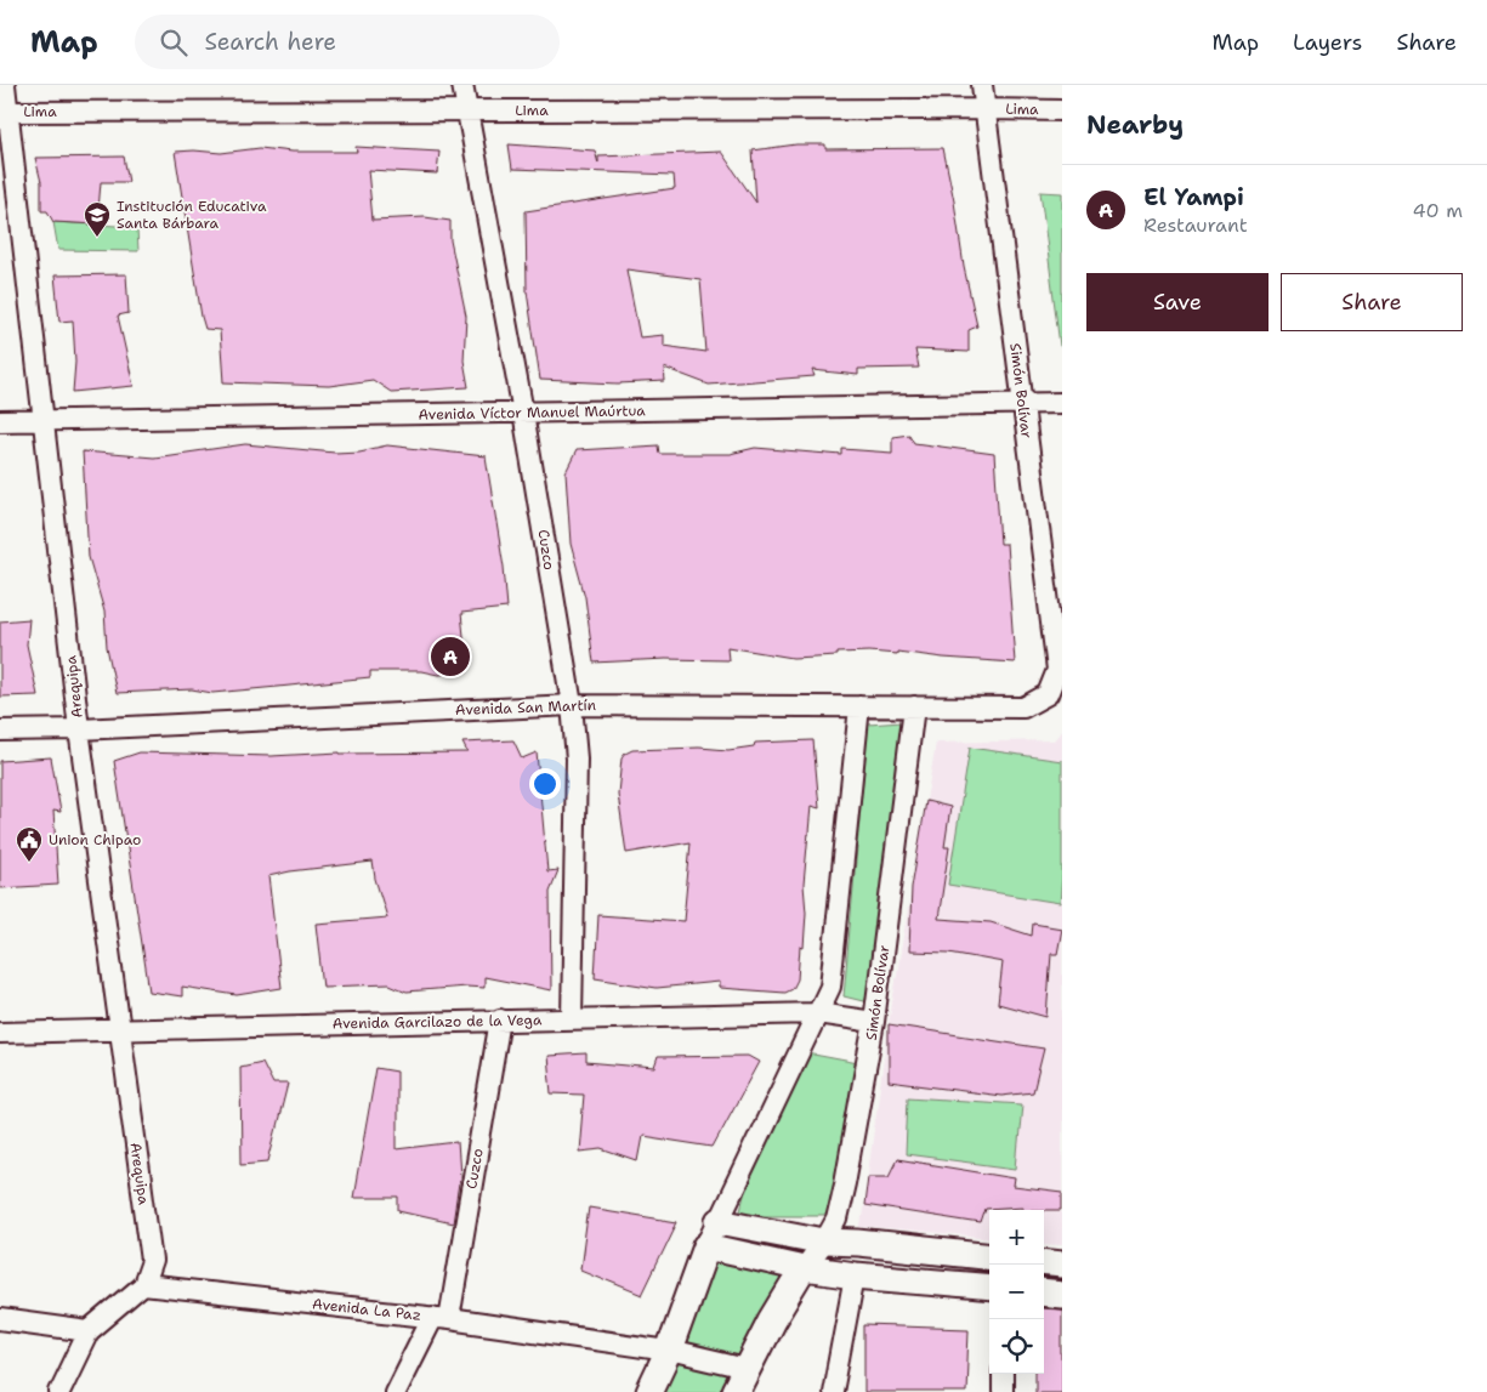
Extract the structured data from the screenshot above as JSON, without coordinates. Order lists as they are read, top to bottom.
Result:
{
  "streets": {
    "street": [
      "Lima",
      "Simón Bolívar",
      "Avenida Víctor Manuel Maúrtua",
      "Cuzco",
      "Arequipa",
      "Avenida San Martín",
      "Avenida Garcilazo de la Vega",
      "Avenida La Paz"
    ]
  },
  "crossings": [
    ["Lima", "Simón Bolívar"],
    ["Lima", "Cuzco"],
    ["Lima", "Arequipa"],
    ["Simón Bolívar", "Avenida Víctor Manuel Maúrtua"],
    ["Simón Bolívar", "Avenida San Martín"],
    ["Simón Bolívar", "Avenida Garcilazo de la Vega"],
    ["Avenida Víctor Manuel Maúrtua", "Cuzco"],
    ["Avenida Víctor Manuel Maúrtua", "Arequipa"],
    ["Cuzco", "Avenida San Martín"],
    ["Cuzco", "Avenida Garcilazo de la Vega"],
    ["Cuzco", "Avenida La Paz"],
    ["Arequipa", "Avenida San Martín"],
    ["Arequipa", "Avenida Garcilazo de la Vega"],
    ["Arequipa", "Avenida La Paz"]
  ],
  "places": {
    "school or university": ["Institución Educativa Santa Bárbara"],
    "public building": ["Union Chipao"]
  },
  "page": {
    "header": "Map",
    "search": "Search here",
    "nav": ["Map", "Layers", "Share"],
    "heading": "Nearby",
    "list": [
      {
        "mark": "A",
        "name": "El Yampi",
        "note": "Restaurant",
        "value": "40 m"
      }
    ],
    "buttons": ["Save", "Share"],
    "pins": "A",
    "map_buttons": ["+", "−"]
  }
}
